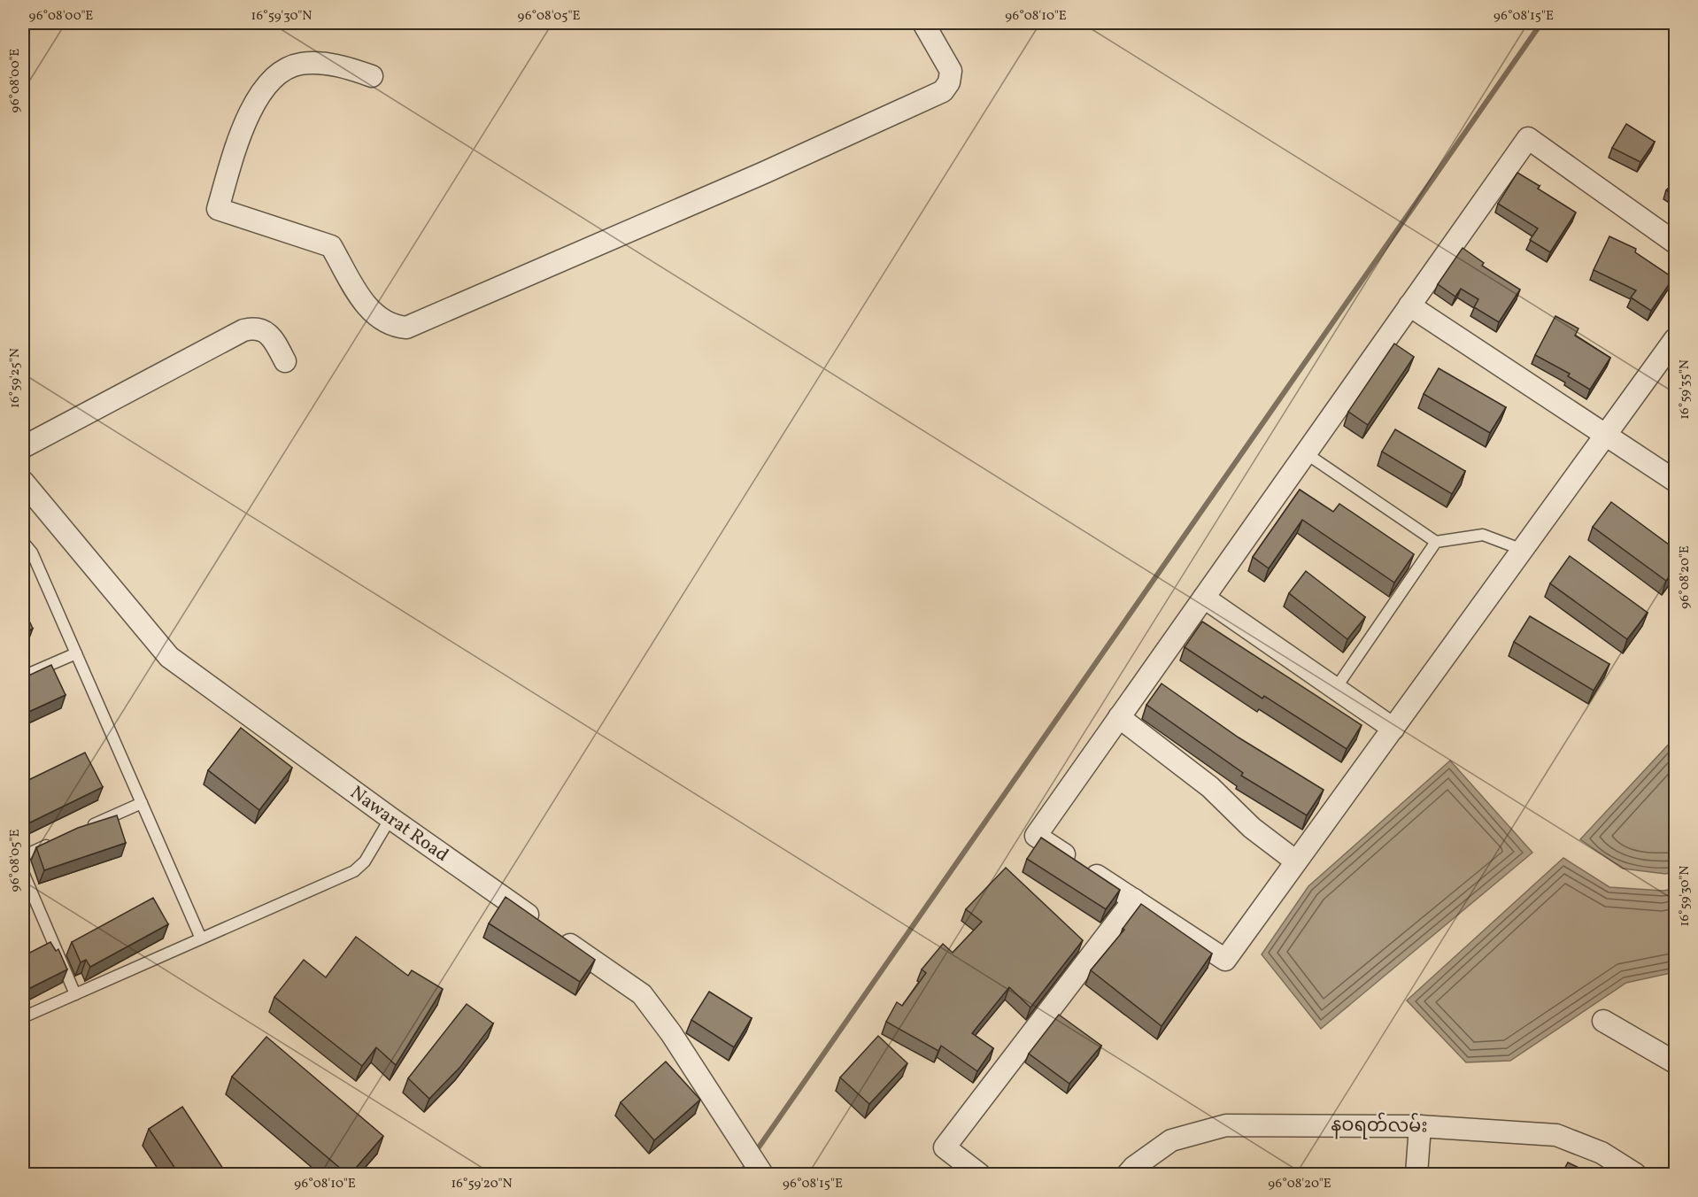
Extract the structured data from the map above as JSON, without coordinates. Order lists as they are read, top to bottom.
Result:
{
  "streets": {
    "street": ["Nawarat Road", "နဝရတ်လမ်း"]
  },
  "coordinates": [
    "96°08'00\"E",
    "16°59'30\"N",
    "96°08'05\"E",
    "96°08'10\"E",
    "96°08'15\"E",
    "16°59'25\"N",
    "16°59'35\"N",
    "96°08'20\"E",
    "16°59'20\"N"
  ]
}
